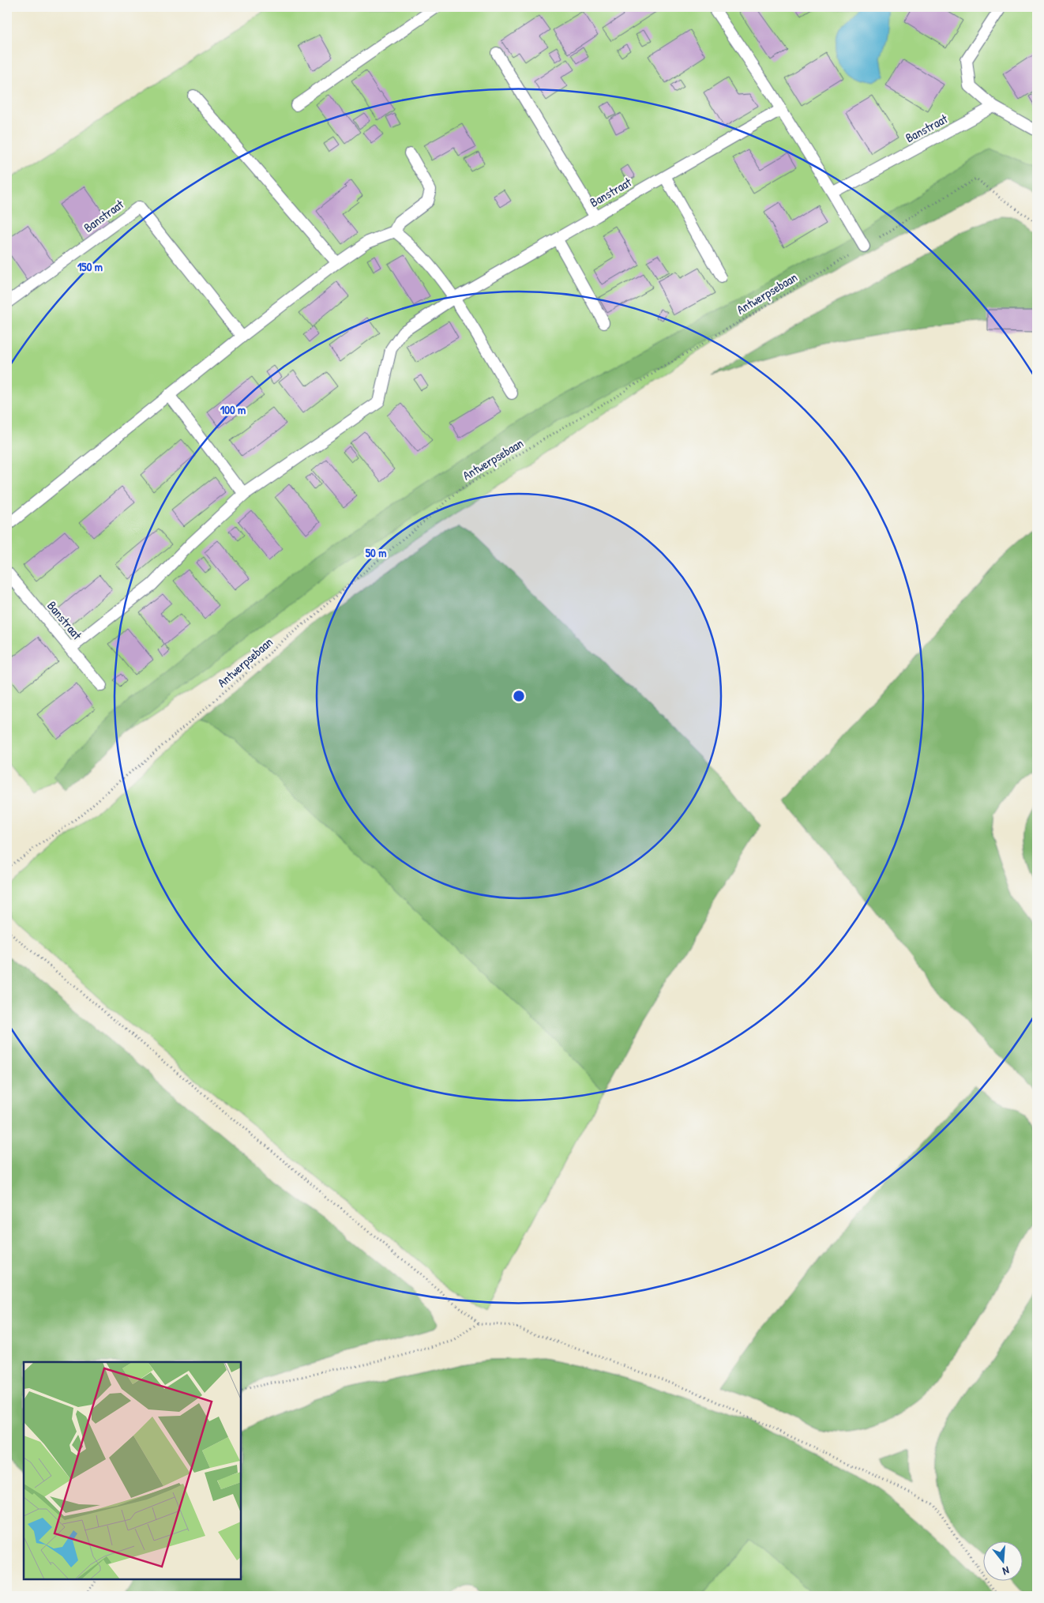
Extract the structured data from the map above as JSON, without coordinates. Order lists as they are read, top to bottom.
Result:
{
  "streets": {
    "lane": ["Banstraat"],
    "path": ["Antwerpsebaan"]
  },
  "north": "bottom",
  "rings": ["150 m", "100 m", "50 m"]
}
